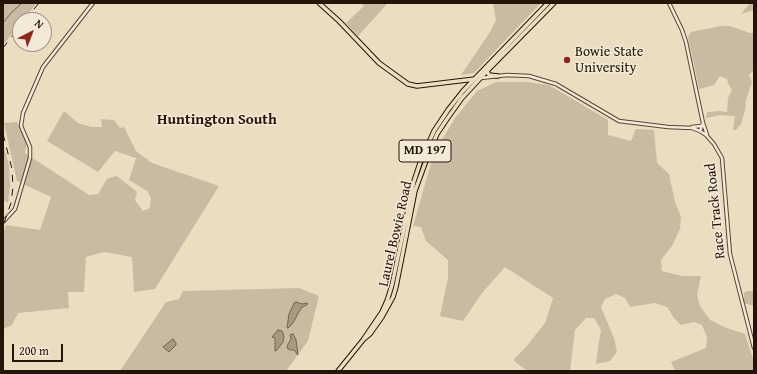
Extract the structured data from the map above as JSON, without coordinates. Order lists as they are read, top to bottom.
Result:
{
  "streets": {
    "main road": ["MD 197", "Race Track Road", "Laurel Bowie Road"]
  },
  "crossings": [
    ["Race Track Road", "Laurel Bowie Road"]
  ],
  "districts": ["Huntington South"],
  "places": ["Bowie State University"],
  "scale_bar": "200 m",
  "north": "top right"
}
